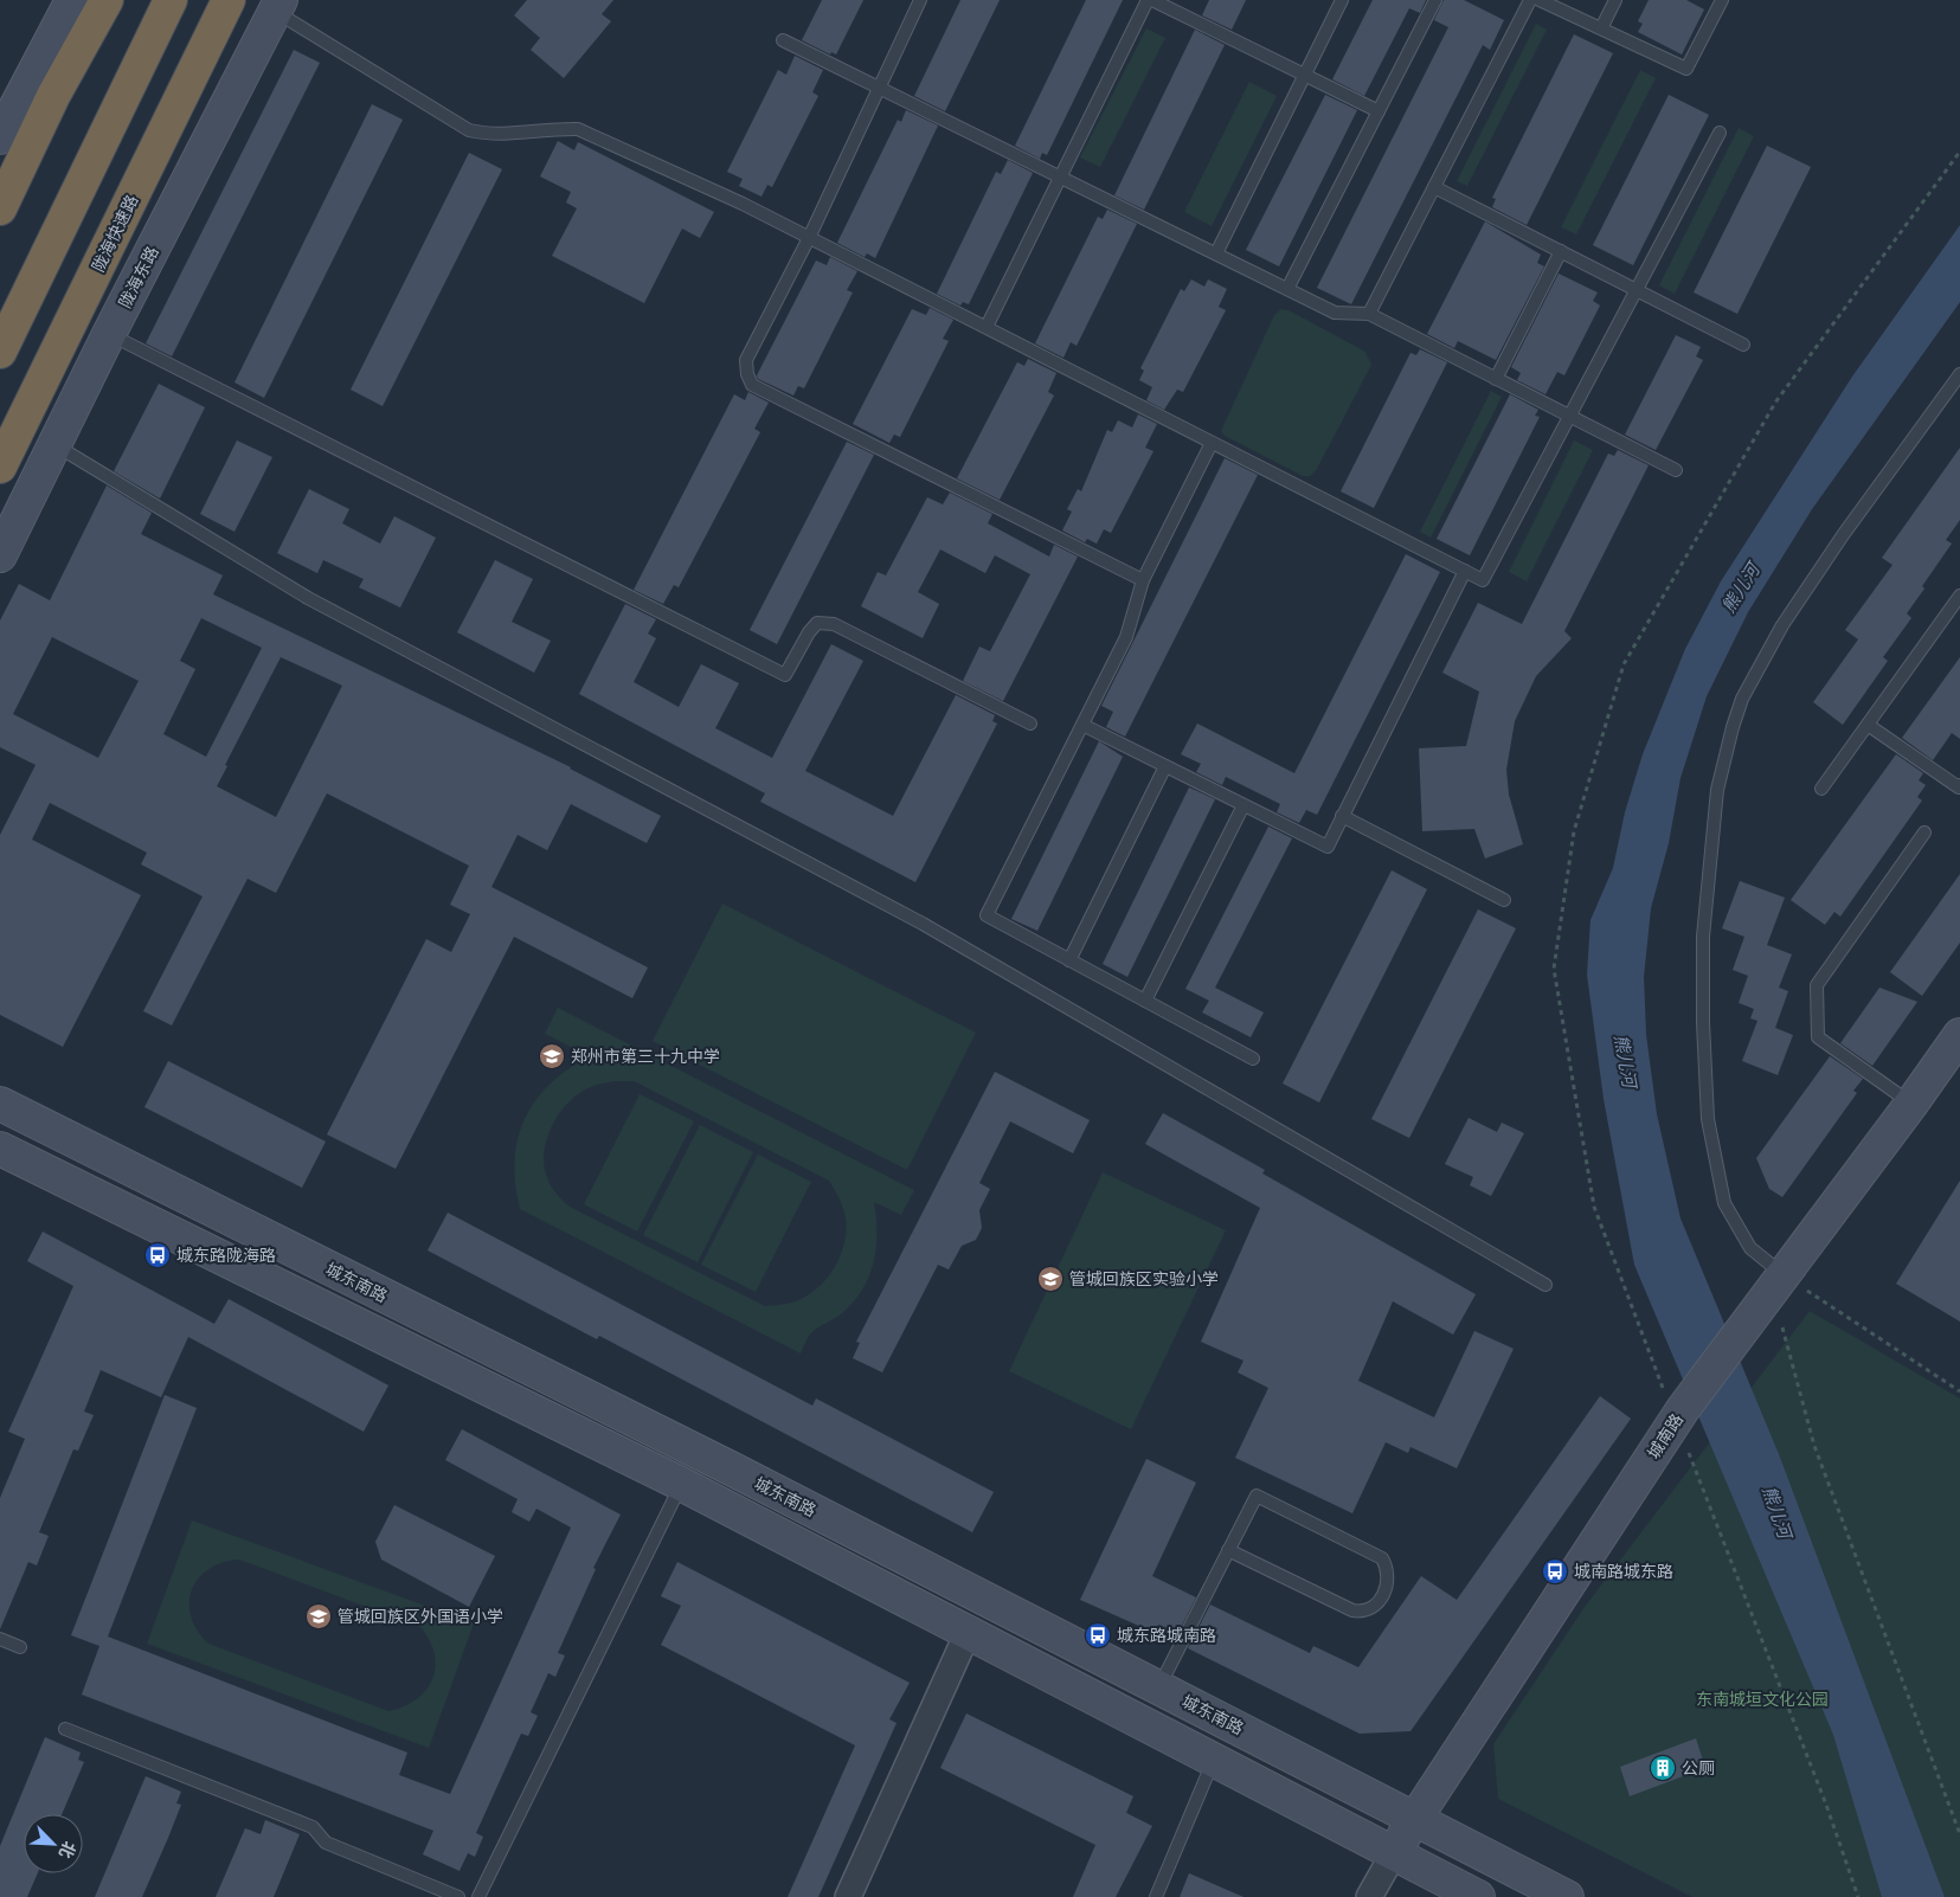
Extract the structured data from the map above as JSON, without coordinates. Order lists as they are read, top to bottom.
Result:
{
  "streets": {
    "highway": ["陇海快速路"],
    "main road": ["陇海东路", "城东南路", "城南路"]
  },
  "crossings": [
    ["城东南路", "城南路"]
  ],
  "water": ["熊儿河"],
  "parks": ["东南城垣文化公园"],
  "places": {
    "school or university": ["郑州市第三十九中学", "管城回族区实验小学", "管城回族区外国语小学"],
    "bus stop": ["城东路陇海路", "城南路城东路", "城东路城南路"],
    "building": ["公厕"]
  },
  "north": "bottom right"
}
